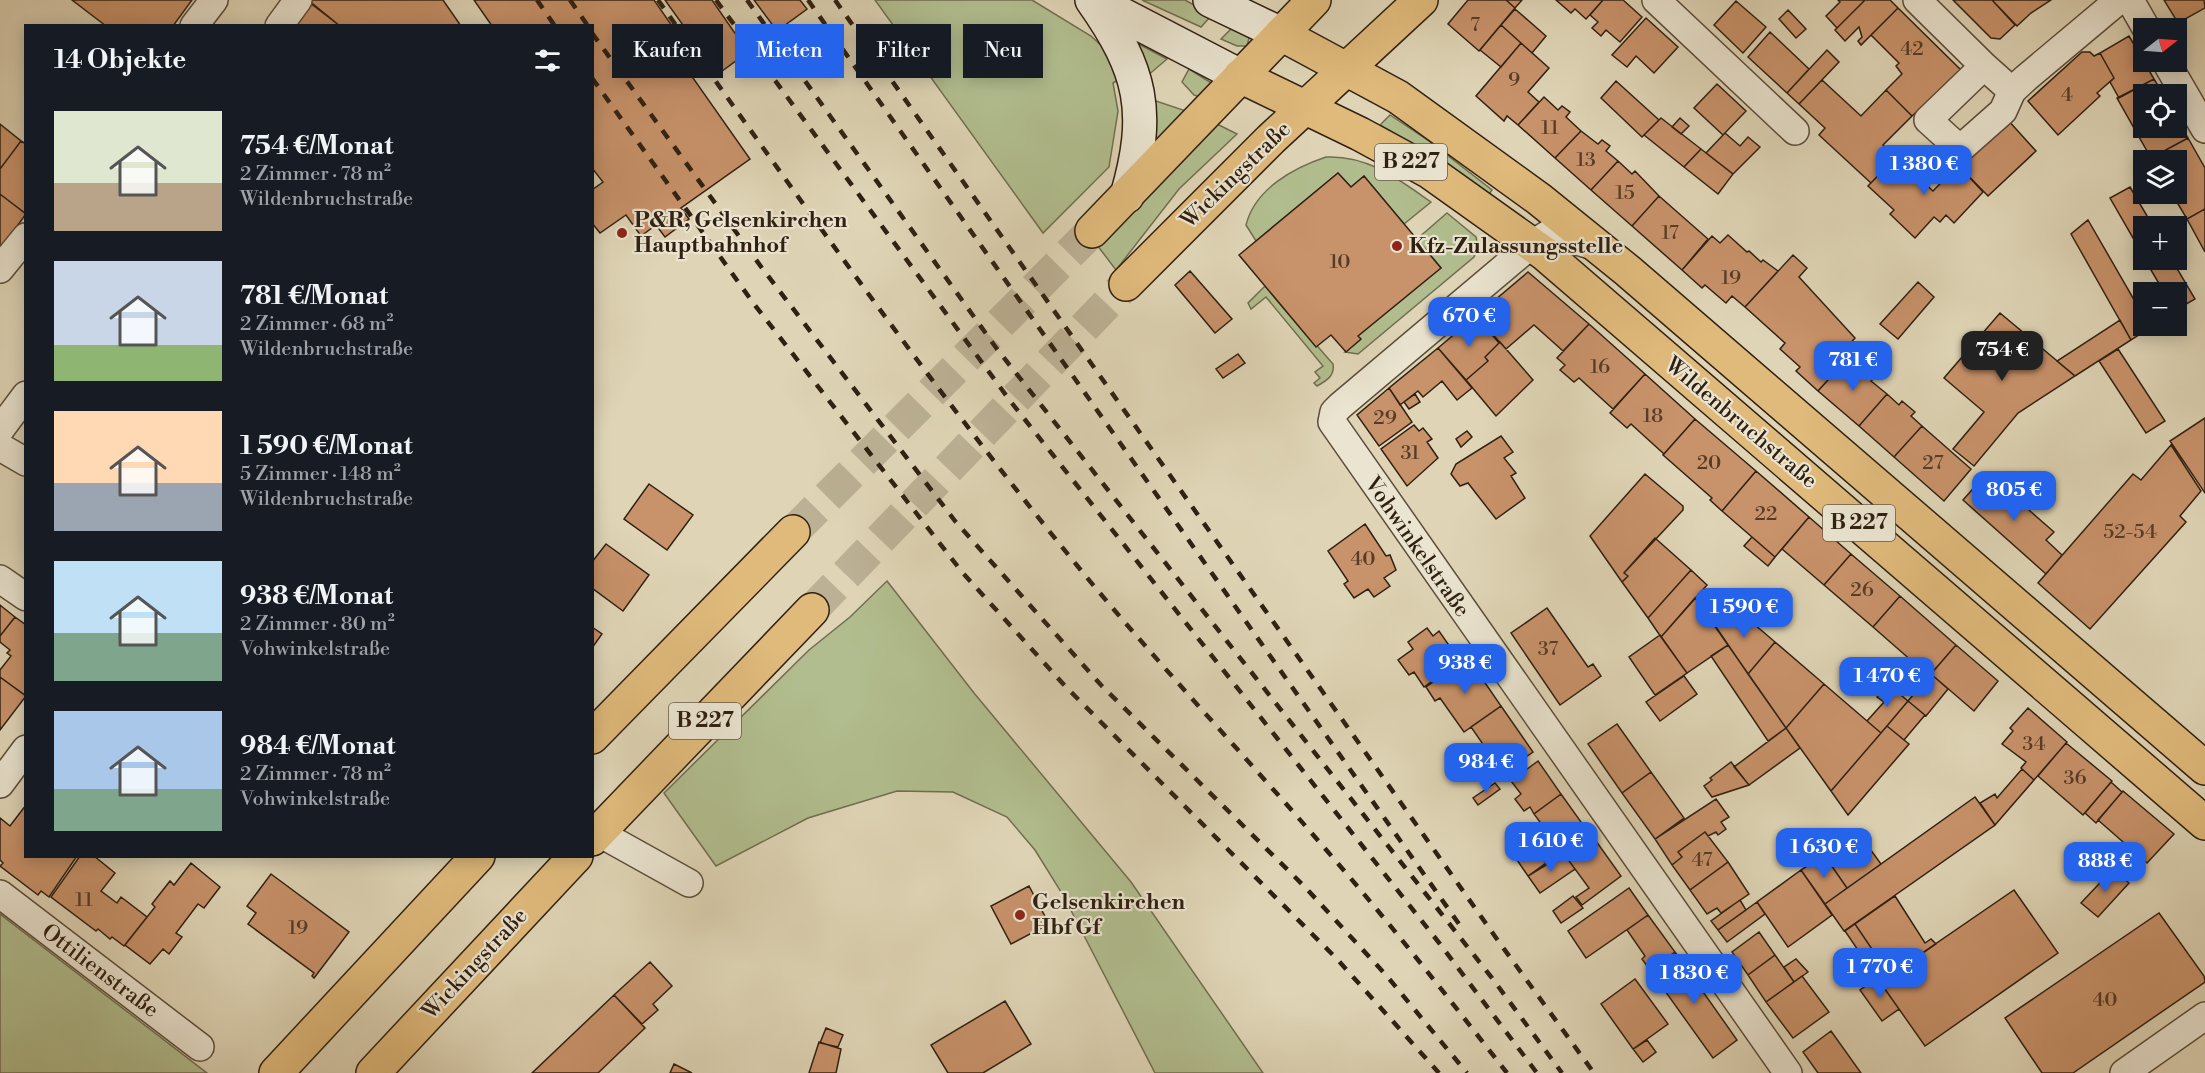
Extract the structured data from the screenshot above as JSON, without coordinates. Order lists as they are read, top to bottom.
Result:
{
  "streets": {
    "main road": ["B 227", "Wickingstraße", "Wildenbruchstraße"],
    "street": ["Vohwinkelstraße", "Ottilienstraße"]
  },
  "crossings": [
    ["Wickingstraße", "Wildenbruchstraße"],
    ["Wildenbruchstraße", "Vohwinkelstraße"]
  ],
  "places": ["P&R, Gelsenkirchen Hauptbahnhof", "Kfz-Zulassungsstelle", "Gelsenkirchen Hbf Gf"],
  "house_numbers": [
    "7",
    "42",
    "9",
    "4",
    "11",
    "13",
    "15",
    "17",
    "10",
    "19",
    "16",
    "18",
    "29",
    "31",
    "20",
    "27",
    "22",
    "52-54",
    "40",
    "26",
    "37",
    "34",
    "36",
    "47",
    "11",
    "19",
    "40"
  ],
  "north": "right",
  "page": {
    "map_buttons": ["+", "−"],
    "chip": [
      "Kaufen",
      "Mieten",
      "Filter",
      "Neu"
    ],
    "heading": "14 Objekte",
    "list": [
      {
        "name": "754 €/Monat",
        "note": "2 Zimmer · 78 m² · Wildenbruchstraße"
      },
      {
        "name": "781 €/Monat",
        "note": "2 Zimmer · 68 m² · Wildenbruchstraße"
      },
      {
        "name": "1 590 €/Monat",
        "note": "5 Zimmer · 148 m² · Wildenbruchstraße"
      },
      {
        "name": "938 €/Monat",
        "note": "2 Zimmer · 80 m² · Vohwinkelstraße"
      },
      {
        "name": "984 €/Monat",
        "note": "2 Zimmer · 78 m² · Vohwinkelstraße"
      }
    ],
    "price": [
      "1 380 €",
      "670 €",
      "754 €",
      "781 €",
      "805 €",
      "1 590 €",
      "938 €",
      "1 470 €",
      "984 €",
      "1 610 €",
      "1 630 €",
      "888 €",
      "1 770 €",
      "1 830 €"
    ]
  }
}
